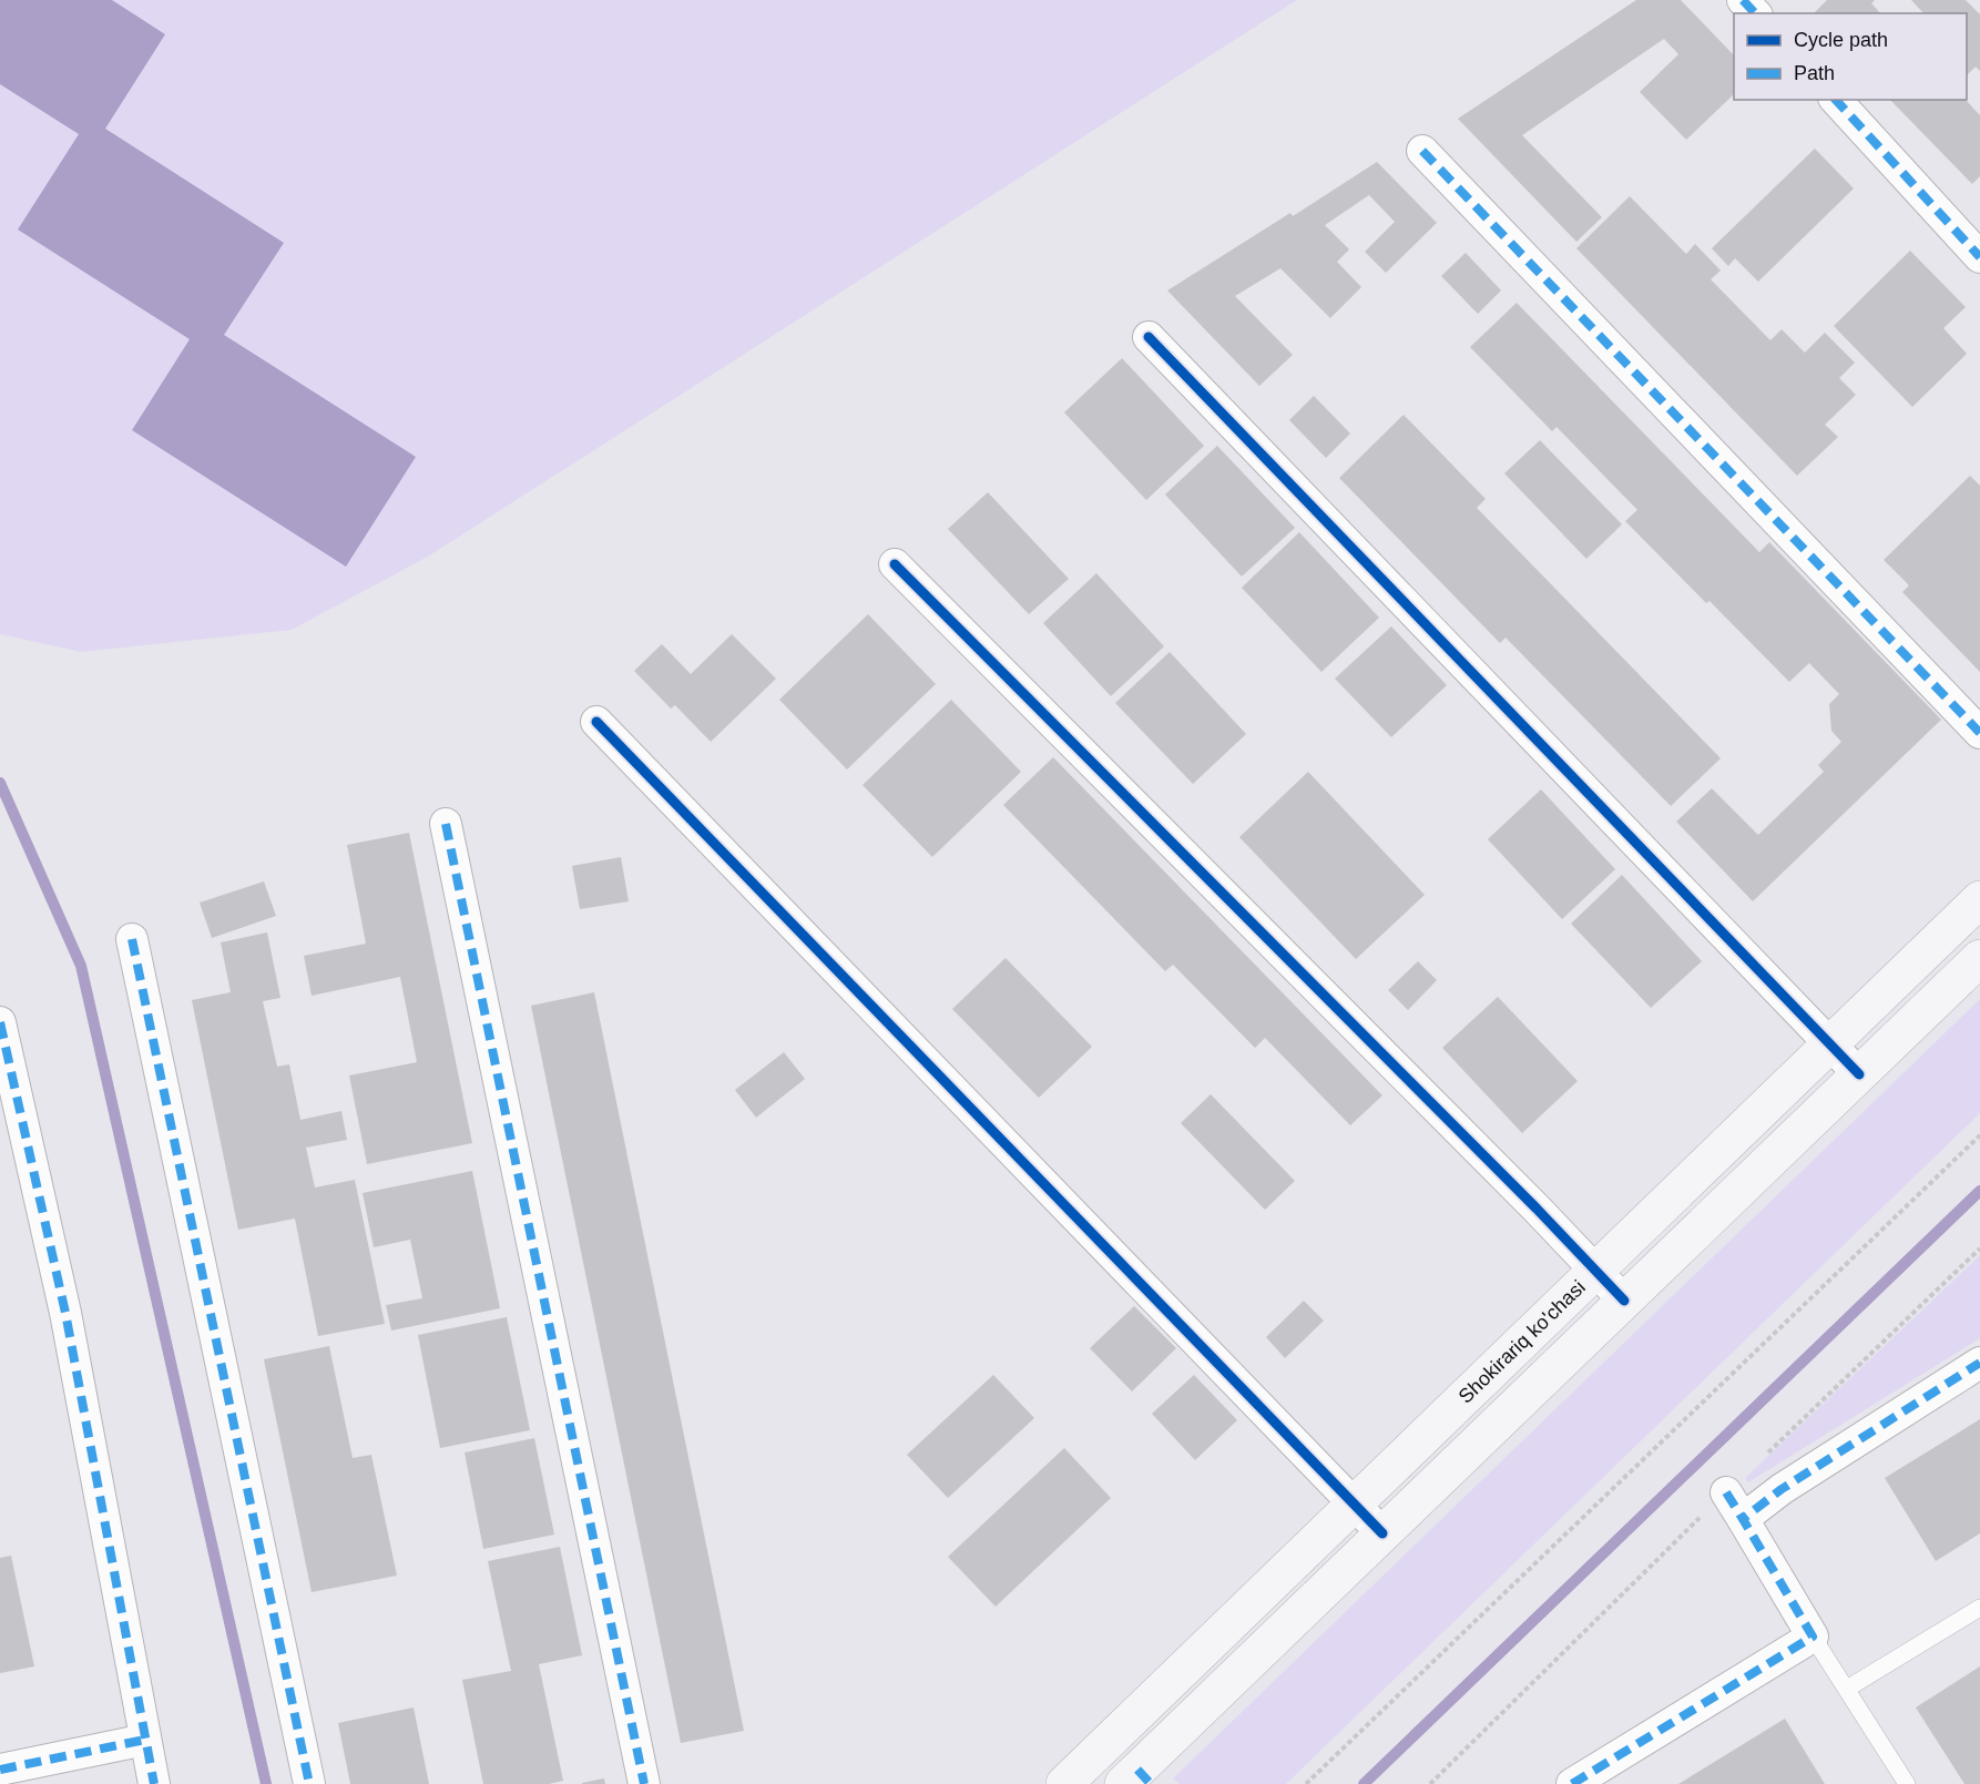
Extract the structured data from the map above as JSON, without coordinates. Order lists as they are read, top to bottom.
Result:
{
  "streets": {
    "main road": ["Shokirariq ko'chasi"]
  },
  "legend": ["Cycle path", "Path"]
}
